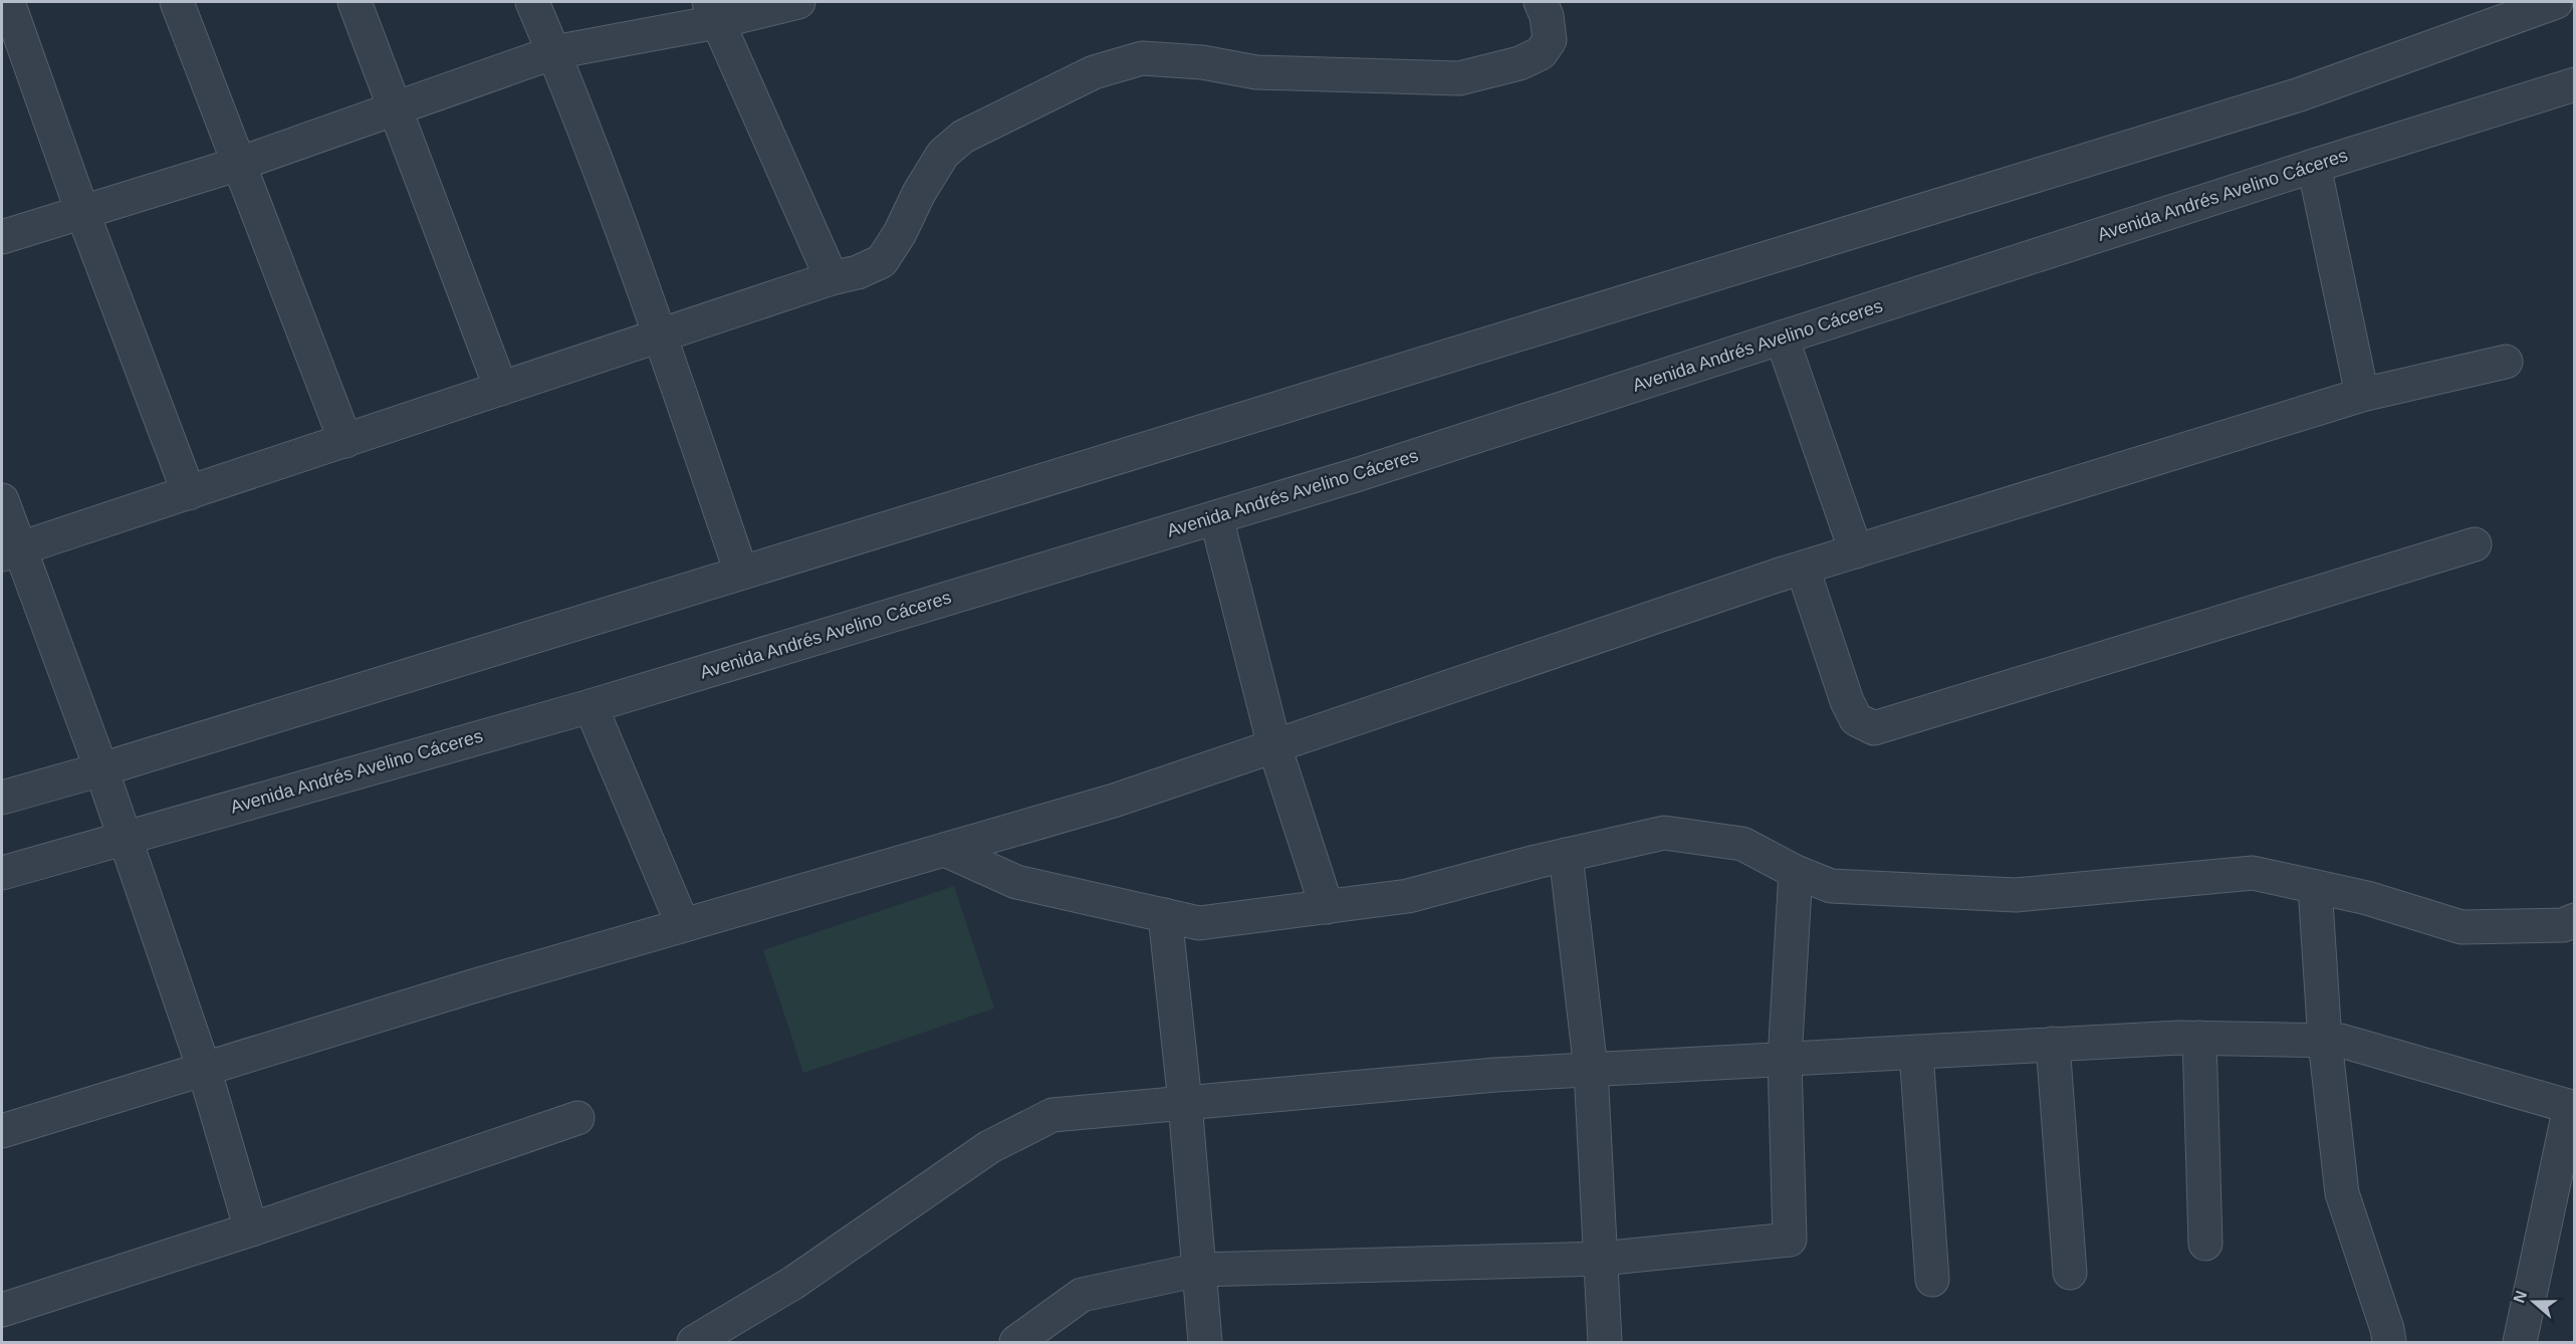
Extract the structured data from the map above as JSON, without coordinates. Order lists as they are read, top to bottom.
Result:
{
  "streets": {
    "street": ["Avenida Andrés Avelino Cáceres"]
  },
  "north": "left"
}
